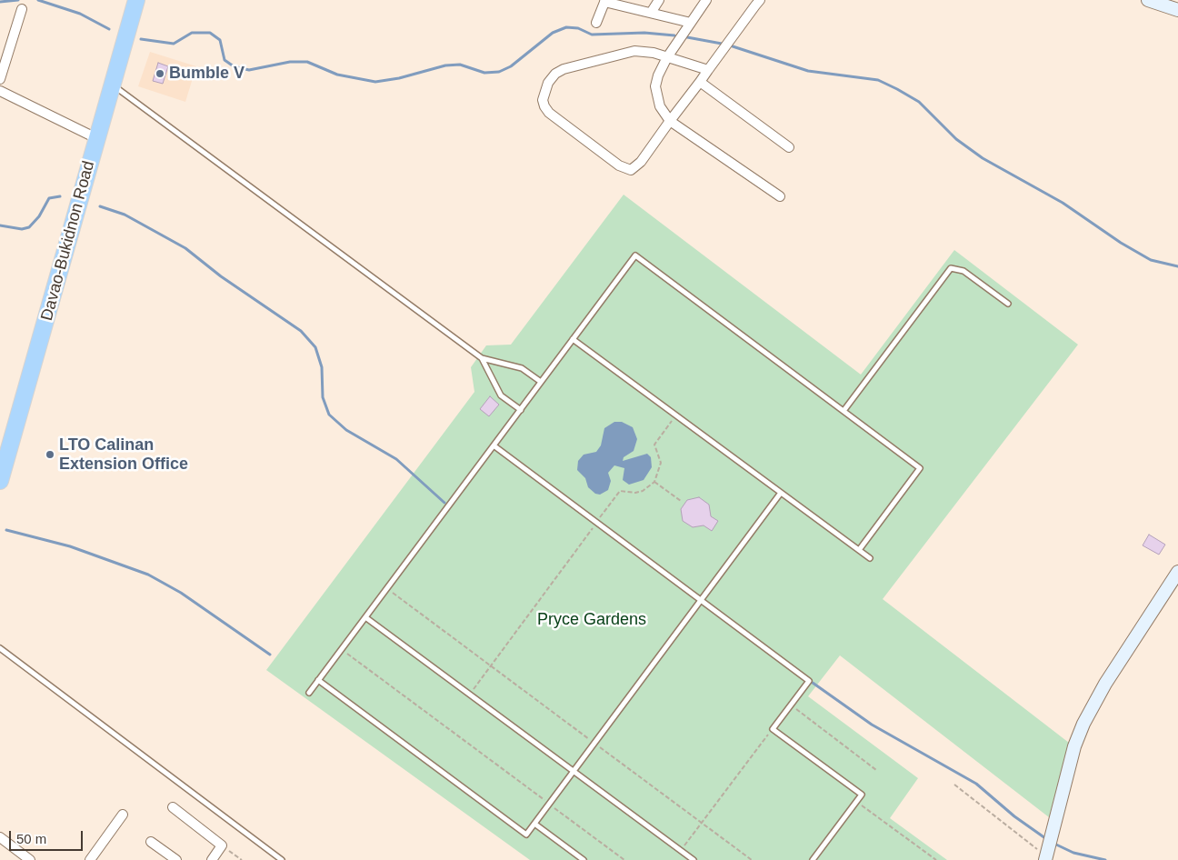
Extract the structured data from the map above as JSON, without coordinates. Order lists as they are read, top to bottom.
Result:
{
  "streets": {
    "highway": ["Davao-Bukidnon Road"]
  },
  "parks": ["Pryce Gardens"],
  "places": ["Bumble V", "LTO Calinan Extension Office"],
  "scale_bar": "50 m"
}
